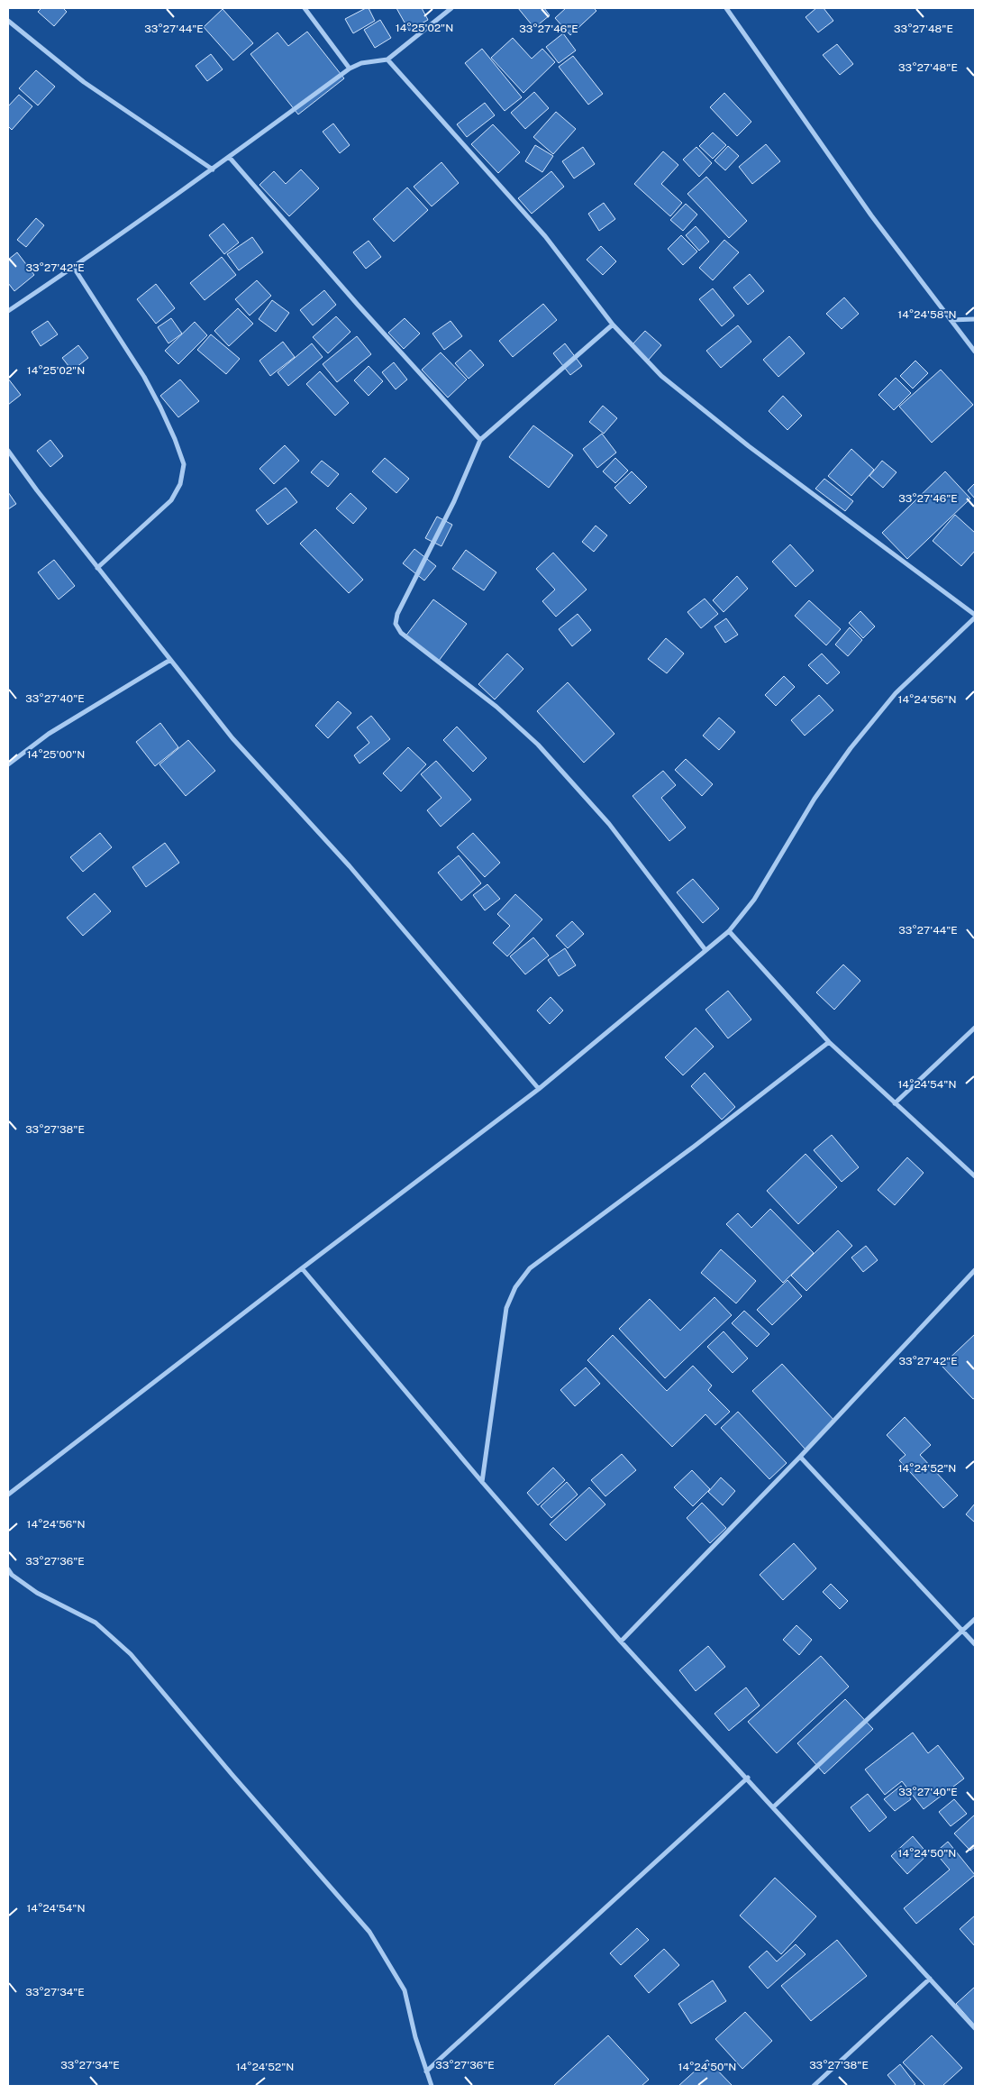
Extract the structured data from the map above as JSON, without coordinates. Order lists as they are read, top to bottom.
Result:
{
  "coordinates": [
    "14°25'02\"N",
    "33°27'46\"E",
    "33°27'44\"E",
    "33°27'48\"E",
    "33°27'42\"E",
    "14°24'58\"N",
    "33°27'40\"E",
    "14°24'56\"N",
    "14°25'00\"N",
    "14°24'54\"N",
    "33°27'38\"E",
    "14°24'52\"N",
    "33°27'36\"E",
    "14°24'50\"N",
    "33°27'34\"E"
  ]
}
